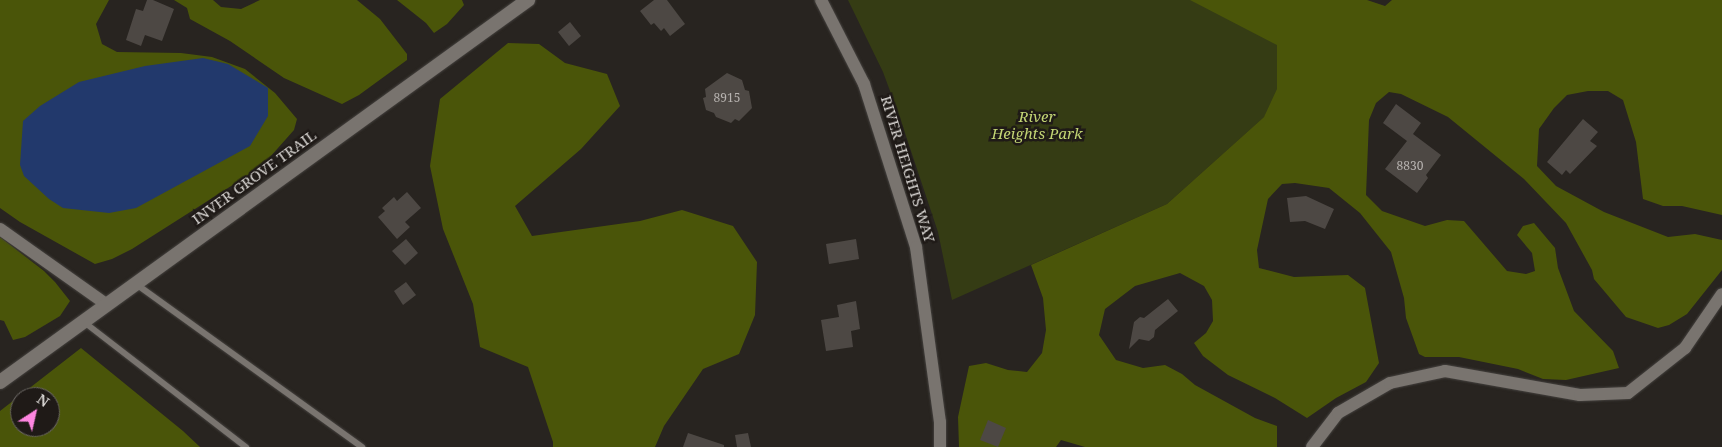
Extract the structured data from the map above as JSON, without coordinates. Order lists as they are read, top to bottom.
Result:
{
  "streets": {
    "street": ["RIVER HEIGHTS WAY", "INVER GROVE TRAIL"]
  },
  "parks": ["River Heights Park"],
  "house_numbers": ["8915", "8830"],
  "north": "top right"
}
